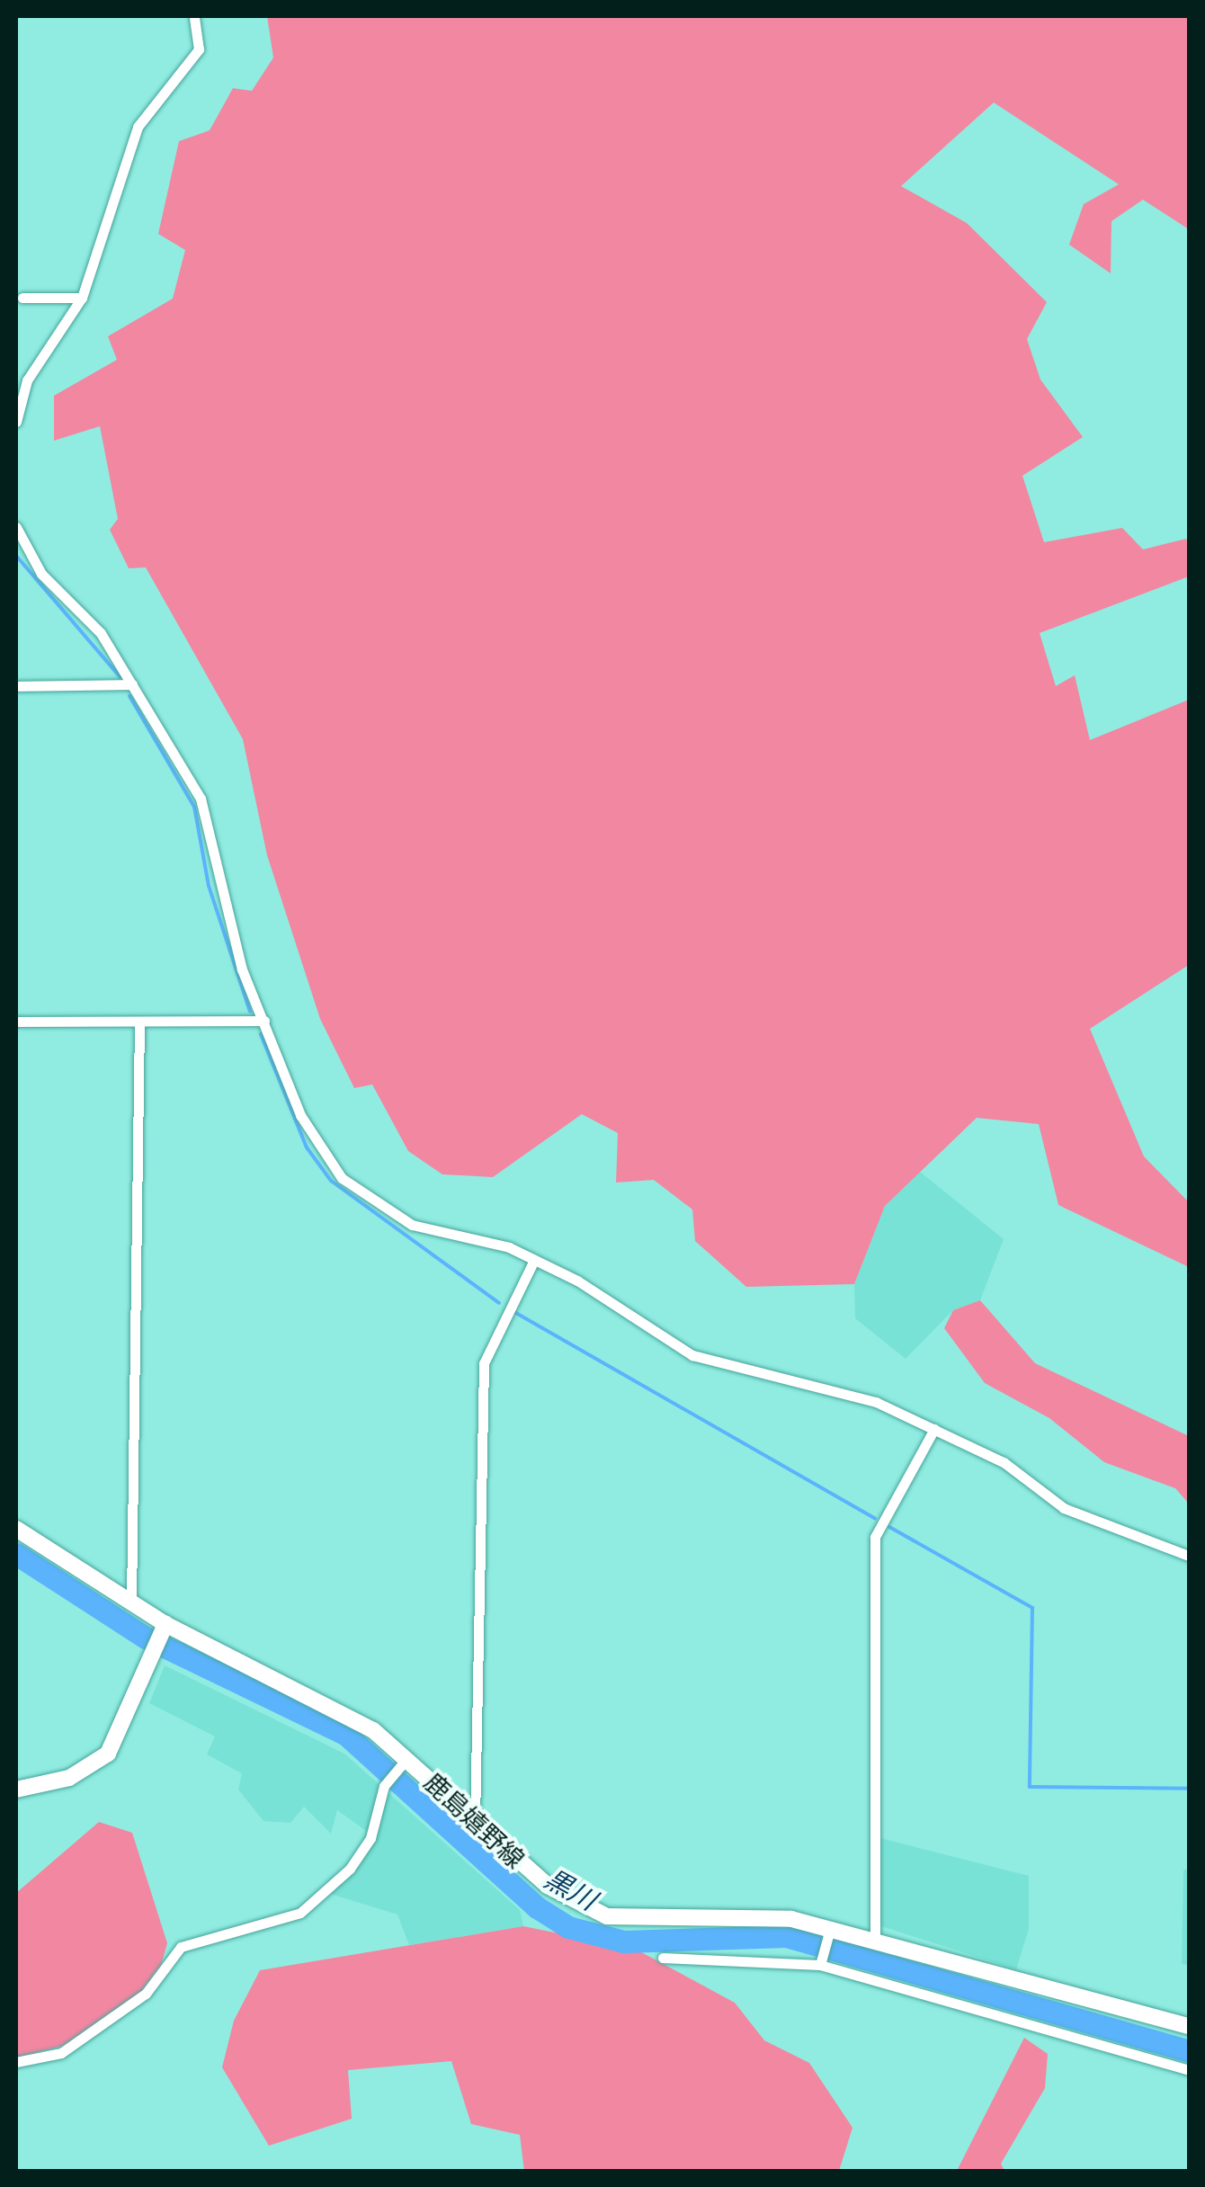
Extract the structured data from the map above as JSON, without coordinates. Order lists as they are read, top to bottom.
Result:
{
  "streets": {
    "main road": ["鹿島嬉野線"]
  },
  "water": ["黒川"]
}
